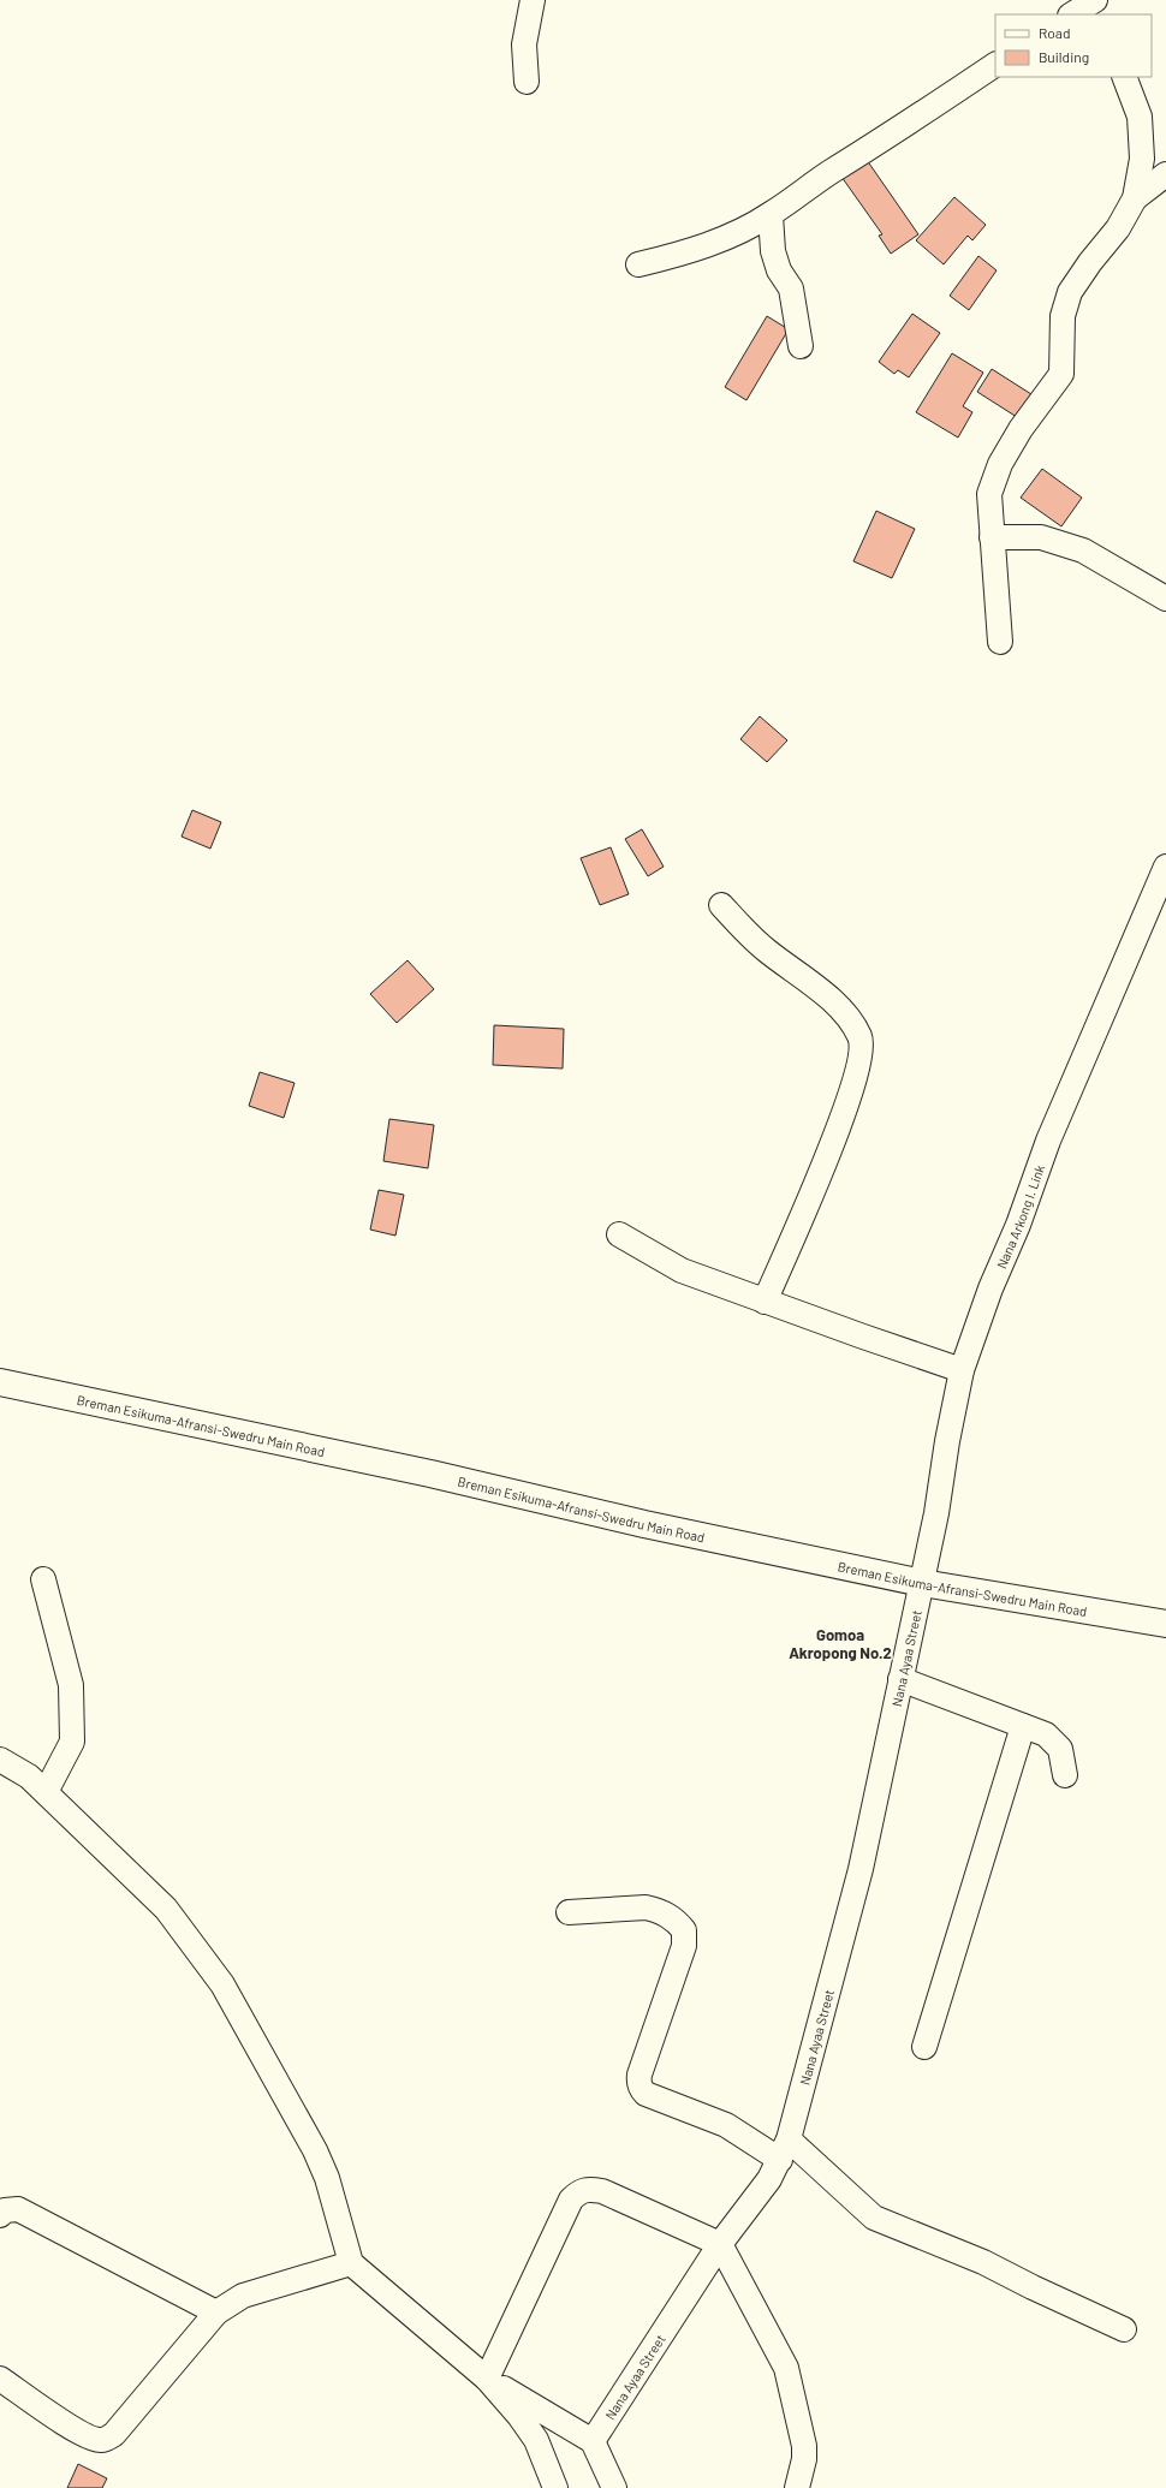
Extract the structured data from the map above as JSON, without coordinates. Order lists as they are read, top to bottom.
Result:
{
  "streets": {
    "main road": ["Breman Esikuma-Afransi-Swedru Main Road"],
    "street": ["Nana Arkong I. Link", "Nana Ayaa Street"]
  },
  "crossings": [
    ["Nana Arkong I. Link", "Breman Esikuma-Afransi-Swedru Main Road"],
    ["Nana Arkong I. Link", "Nana Ayaa Street"],
    ["Breman Esikuma-Afransi-Swedru Main Road", "Nana Ayaa Street"]
  ],
  "districts": ["Gomoa Akropong No.2"],
  "legend": ["Road", "Building"]
}
